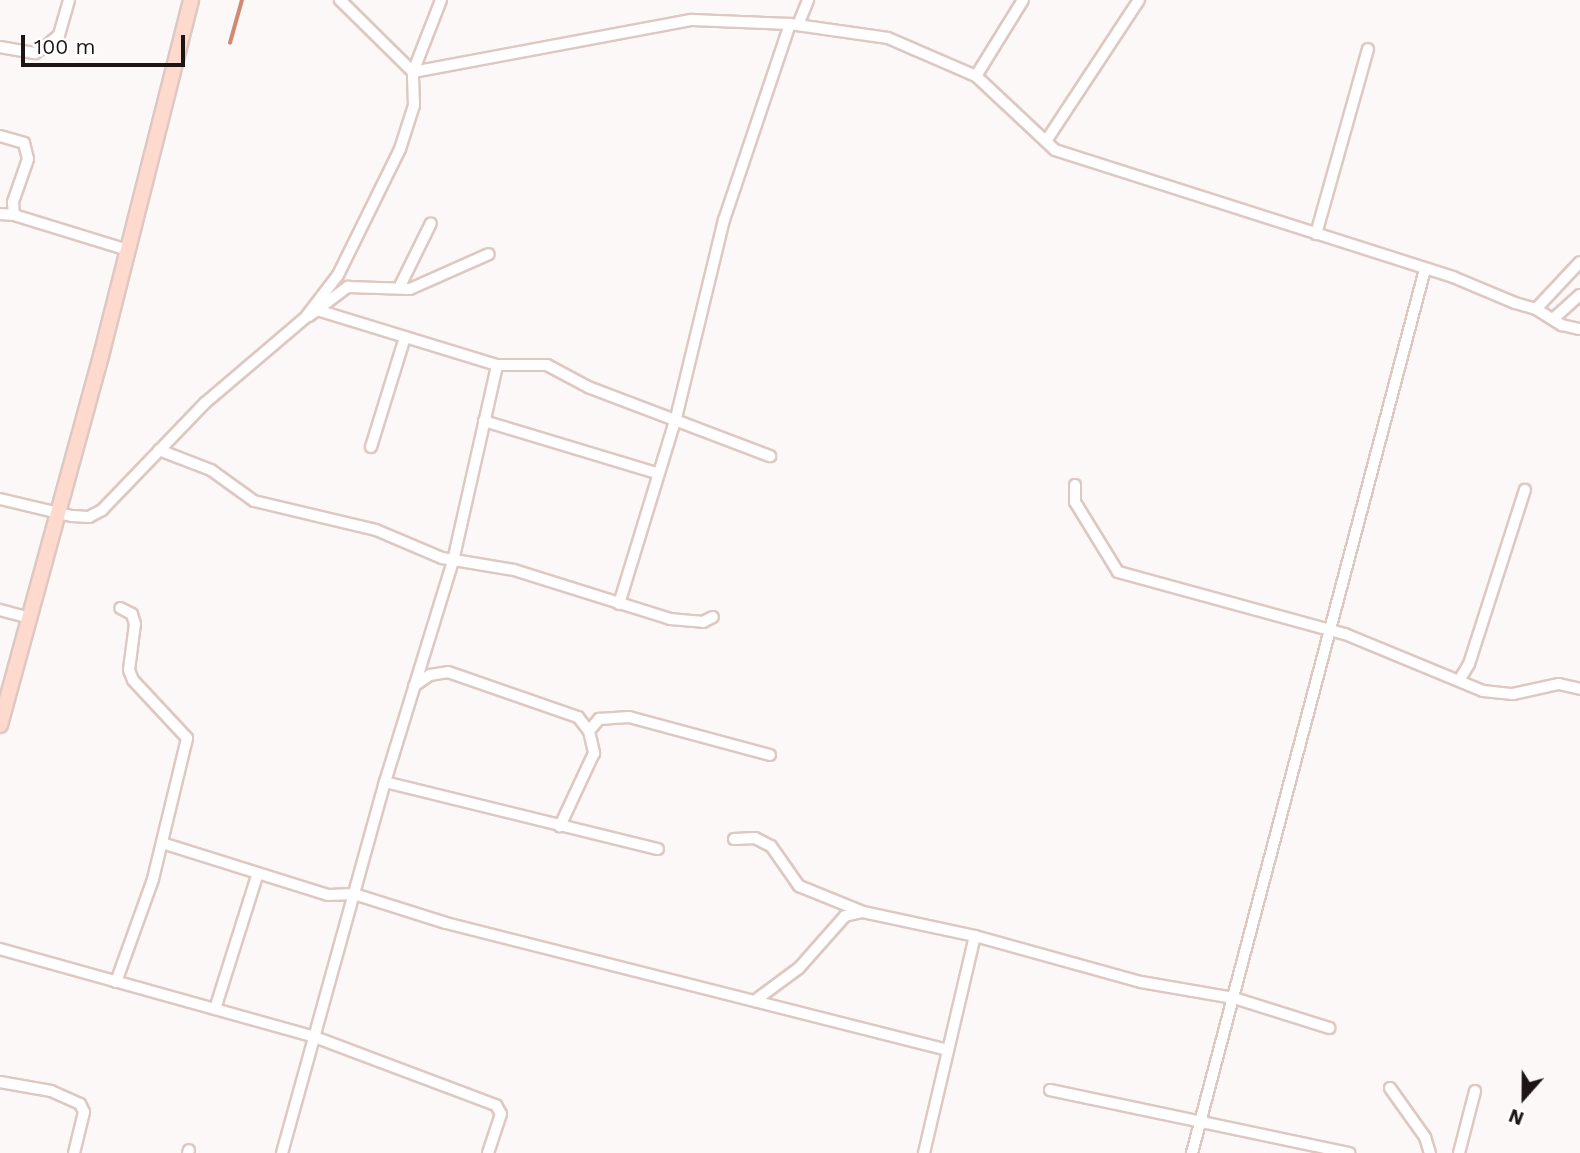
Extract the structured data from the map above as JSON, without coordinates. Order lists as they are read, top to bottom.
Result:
{
  "scale_bar": "100 m",
  "north": "bottom"
}
